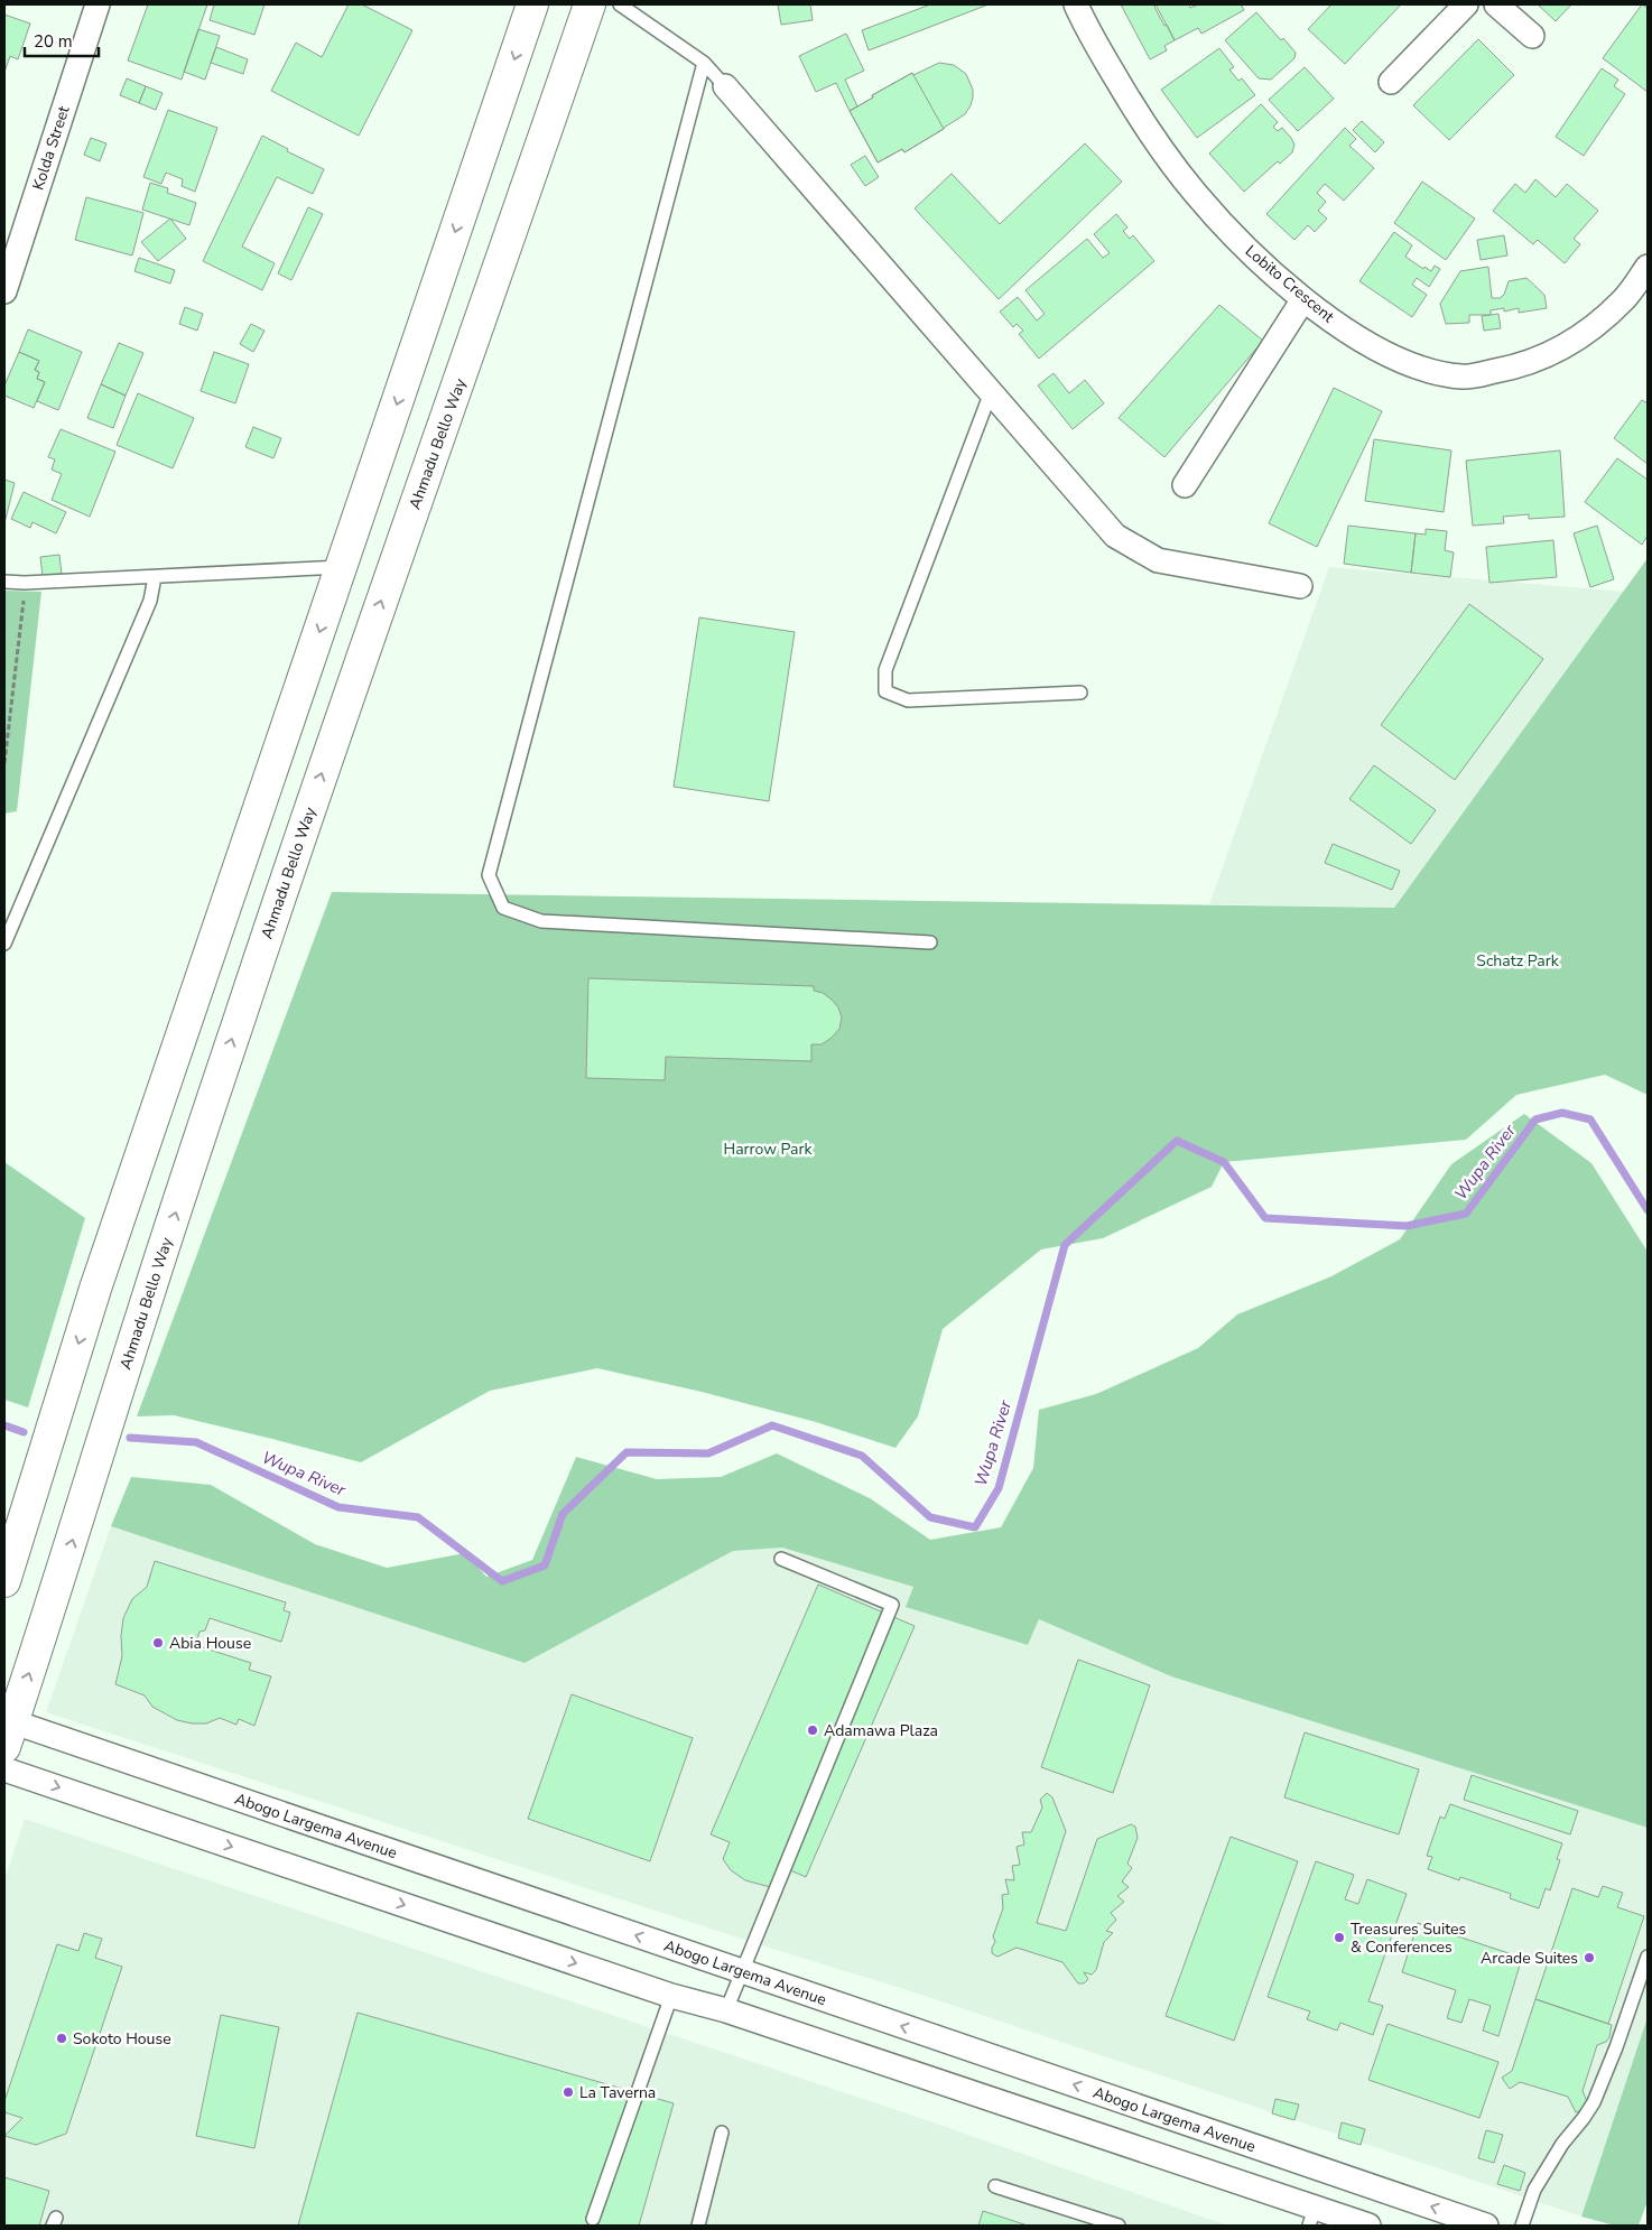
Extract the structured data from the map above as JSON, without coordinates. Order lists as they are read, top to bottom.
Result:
{
  "streets": {
    "main road": ["Ahmadu Bello Way"],
    "street": ["Kolda Street", "Lobito Crescent", "Abogo Largema Avenue"]
  },
  "crossings": [
    ["Ahmadu Bello Way", "Abogo Largema Avenue"]
  ],
  "water": ["Wupa River"],
  "parks": ["Schatz Park", "Harrow Park"],
  "places": [
    "Abia House",
    "Adamawa Plaza",
    "Treasures Suites & Conferences",
    "Arcade Suites",
    "Sokoto House",
    "La Taverna"
  ],
  "scale_bar": "20 m"
}
